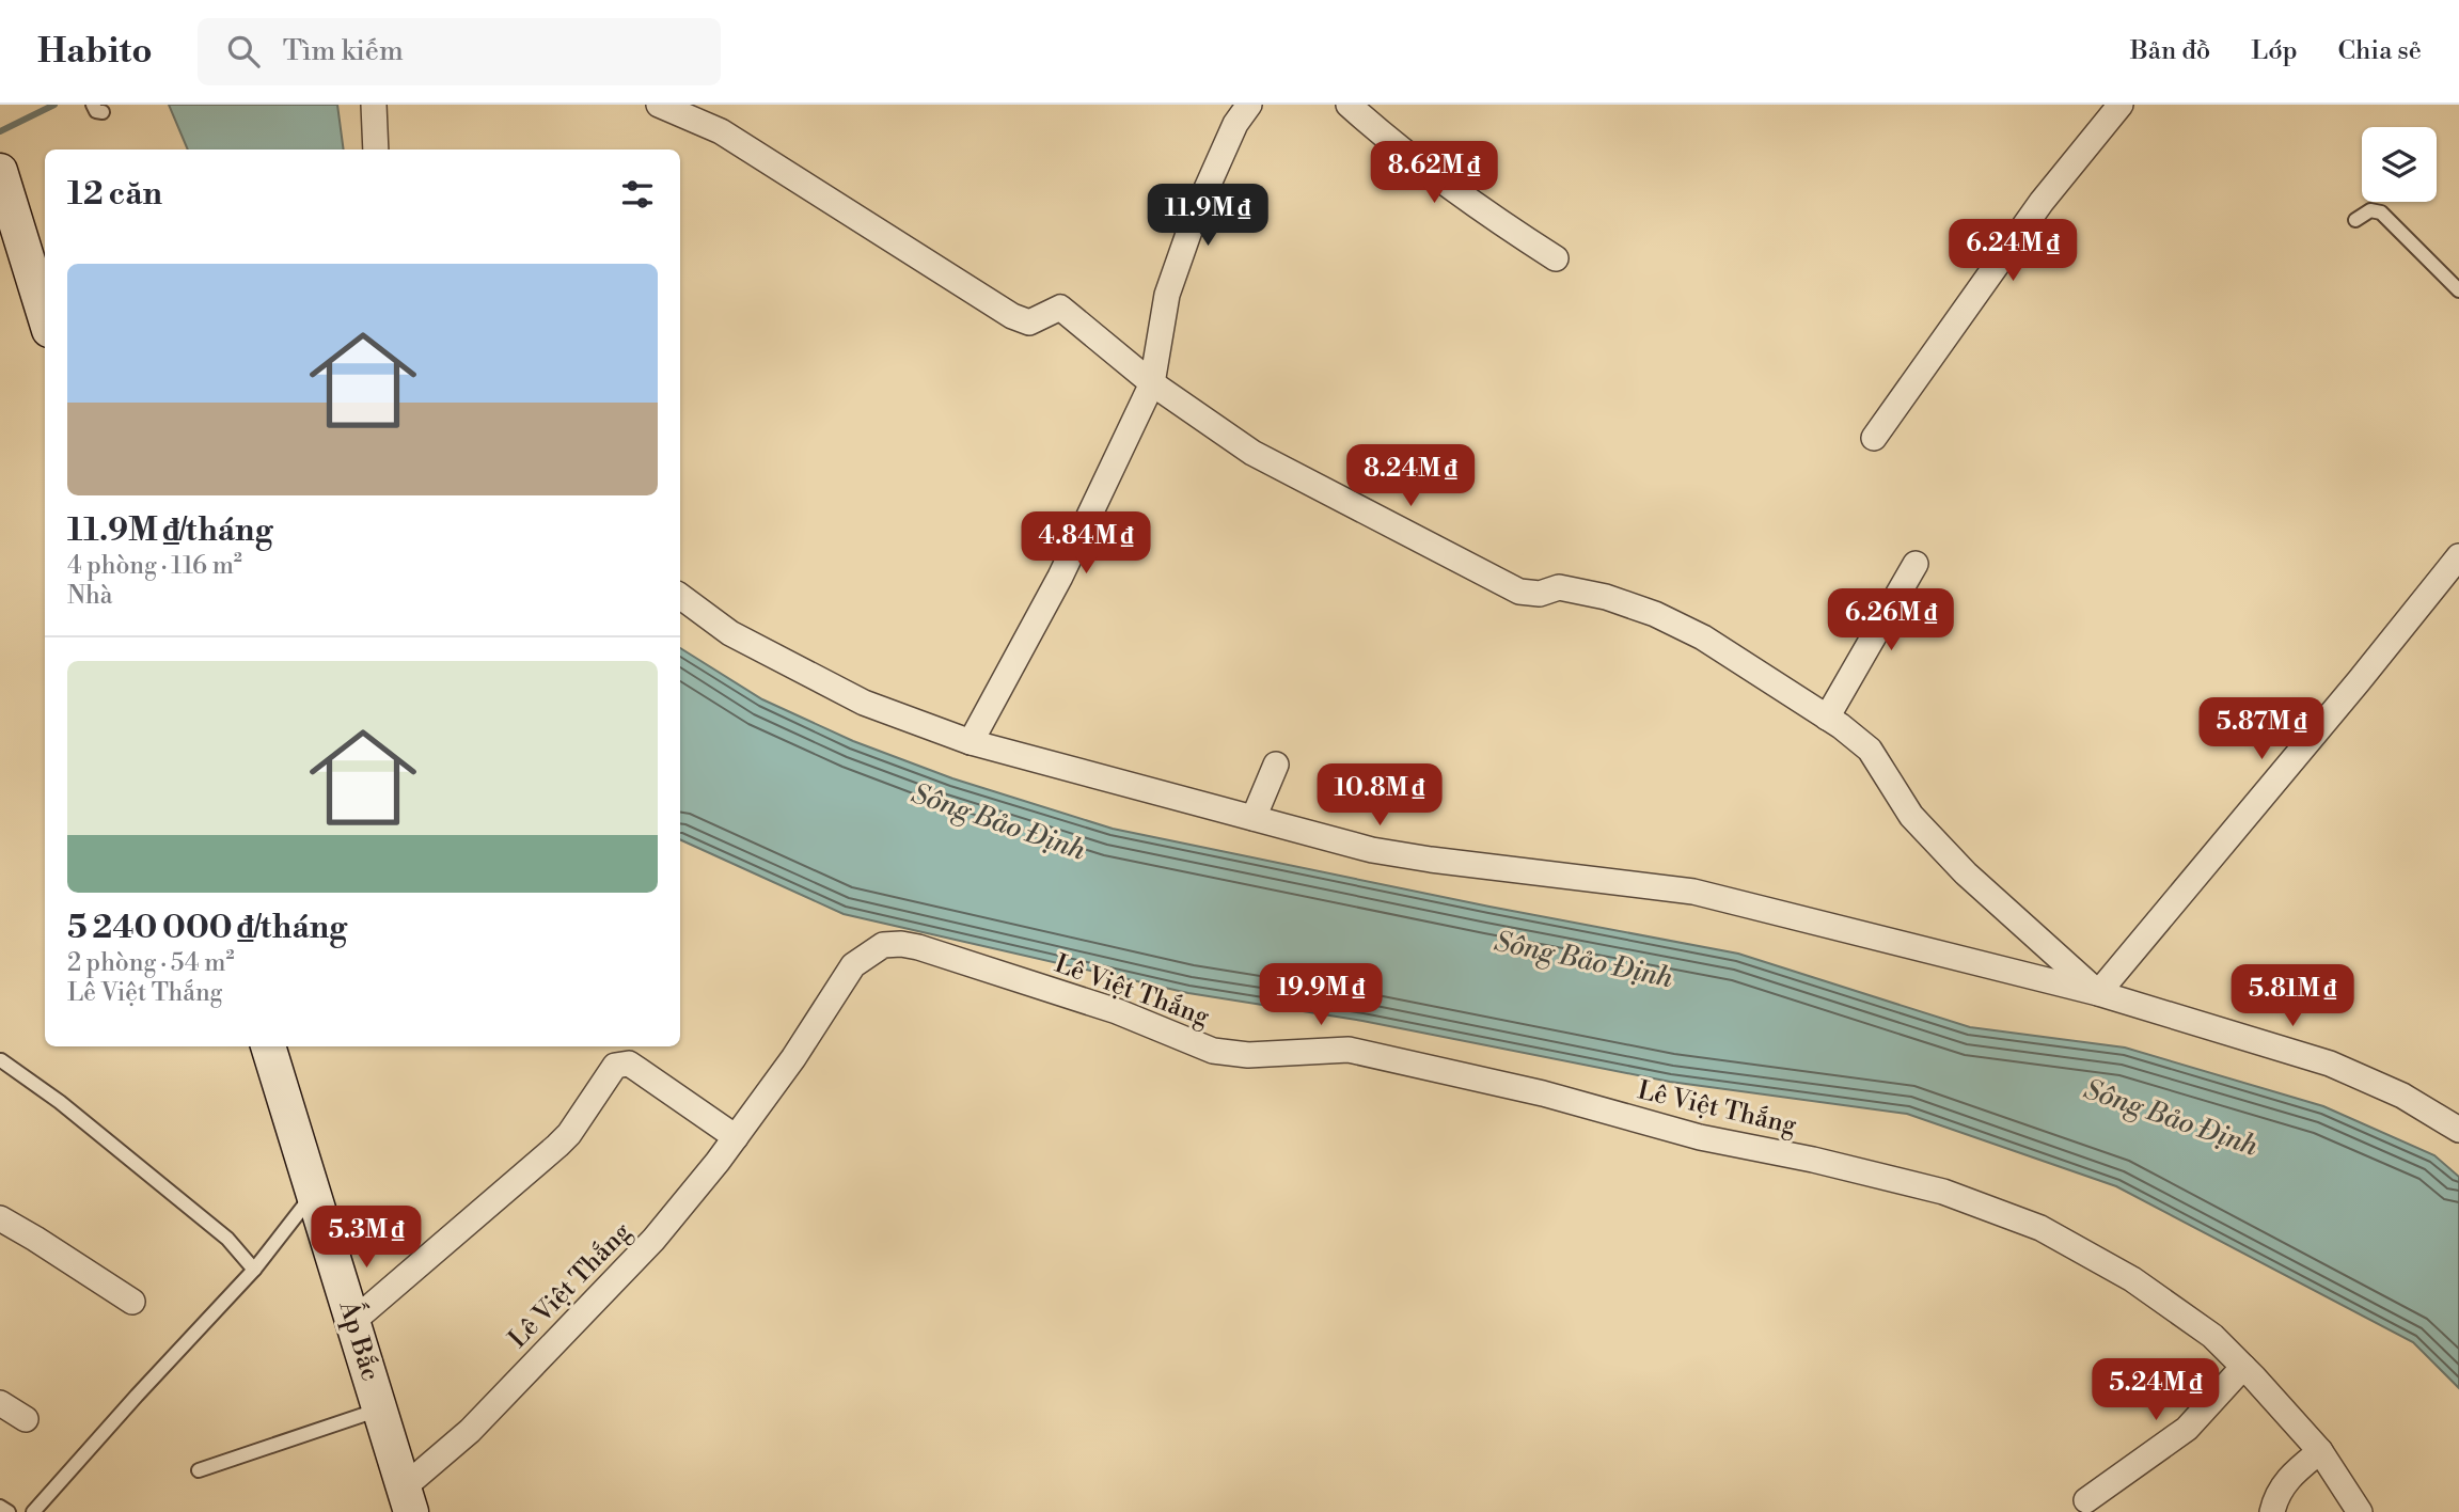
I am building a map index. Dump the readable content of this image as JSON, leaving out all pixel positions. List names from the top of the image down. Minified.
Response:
{"streets":{"main road":["Ấp Bắc"],"street":["Lê Việt Thắng"]},"crossings":[["Lê Việt Thắng","Ấp Bắc"]],"water":["Sông Bảo Định"],"page":{"header":"Habito","search":"Tìm kiếm","nav":["Bản đồ","Lớp","Chia sẻ"],"price":["8.62M ₫","11.9M ₫","6.24M ₫","8.24M ₫","4.84M ₫","6.26M ₫","5.87M ₫","10.8M ₫","19.9M ₫","5.81M ₫","5.3M ₫","5.24M ₫"],"heading":"12 căn","list":[{"name":"11.9M ₫/tháng","note":"4 phòng · 116 m² · Nhà"},{"name":"5 240 000 ₫/tháng","note":"2 phòng · 54 m² · Lê Việt Thắng"}]}}
